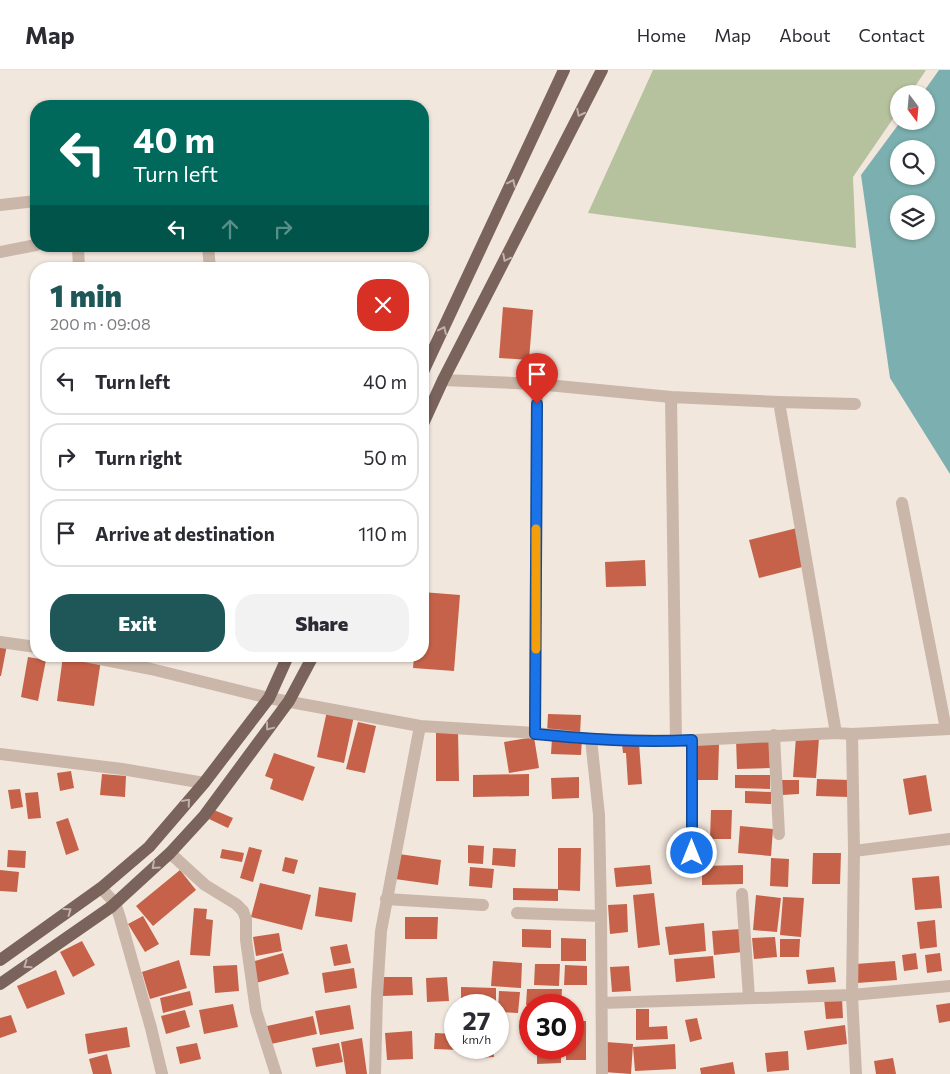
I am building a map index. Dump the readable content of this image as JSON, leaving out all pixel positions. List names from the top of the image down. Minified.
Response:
{"north":"bottom","page":{"header":"Map","nav":["Home","Map","About","Contact"],"turn":["40 m","Turn left"],"heading":["1 min","200 m · 09:08"],"list":[{"name":"Turn left","value":"40 m"},{"name":"Turn right","value":"50 m"},{"name":"Arrive at destination","value":"110 m"}],"buttons":["Exit","Share"],"speed":"27 km/h","limit":"30"}}
